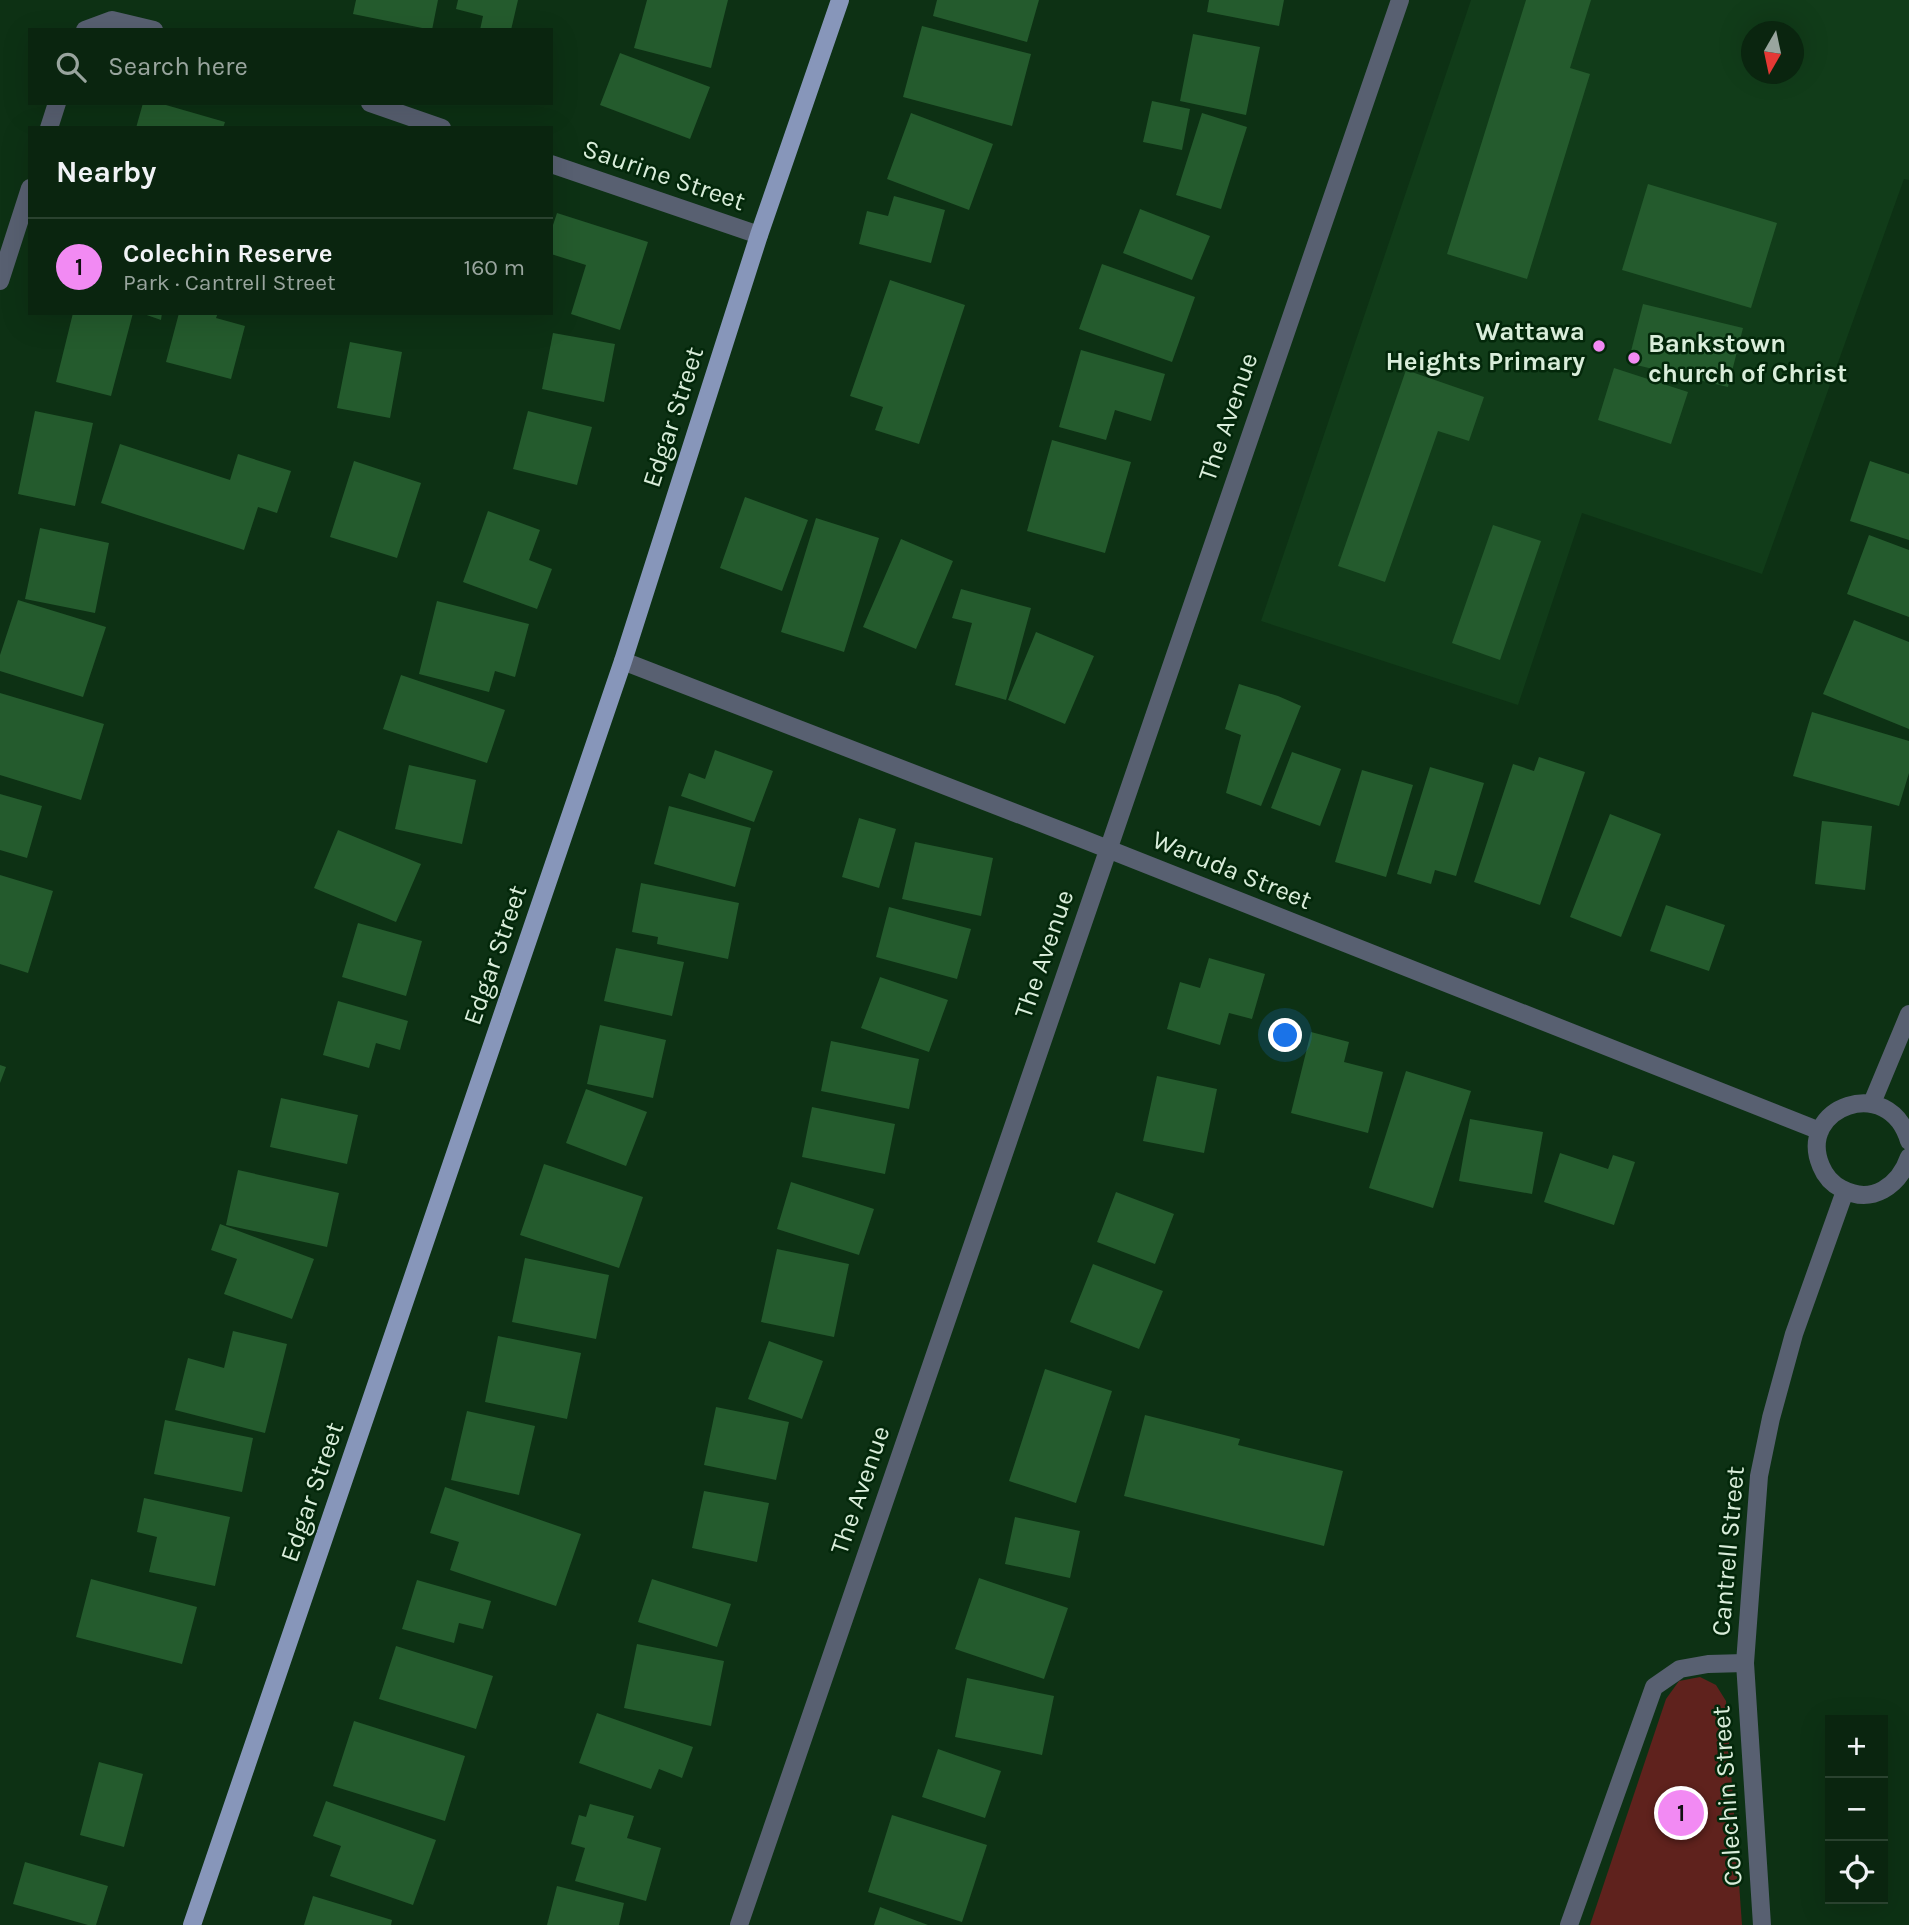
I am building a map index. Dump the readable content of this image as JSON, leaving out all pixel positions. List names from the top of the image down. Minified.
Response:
{"streets":{"main road":["Edgar Street"],"street":["Saurine Street","The Avenue","Waruda Street","Cantrell Street","Colechin Street"]},"crossings":[["Saurine Street","Edgar Street"],["Edgar Street","Waruda Street"],["The Avenue","Waruda Street"],["Cantrell Street","Colechin Street"]],"places":["Wattawa Heights Primary","Bankstown church of Christ"],"north":"bottom","page":{"search":"Search here","heading":"Nearby","list":[{"mark":"1","name":"Colechin Reserve","note":"Park · Cantrell Street","value":"160 m"}],"map_buttons":["+","−"],"pins":"1"}}
